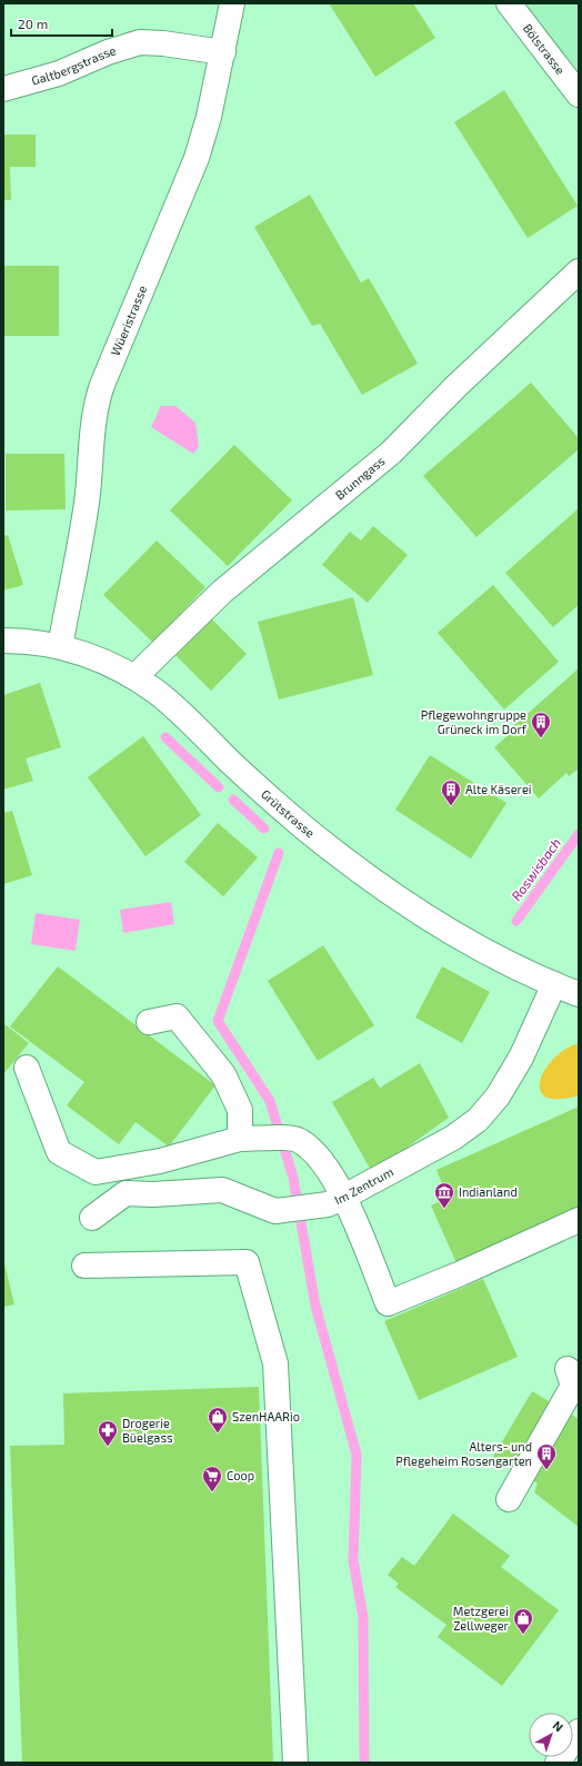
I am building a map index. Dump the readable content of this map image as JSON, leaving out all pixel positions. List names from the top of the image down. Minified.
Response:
{"streets":{"street":["Bölstrasse","Galtbergstrasse","Wüeristrasse","Brunngass","Grütstrasse","Im Zentrum"]},"crossings":[["Galtbergstrasse","Wüeristrasse"],["Wüeristrasse","Grütstrasse"],["Brunngass","Grütstrasse"],["Grütstrasse","Im Zentrum"]],"water":["Roswisbach"],"places":{"building":["Pflegewohngruppe Grüneck im Dorf","Alte Käserei","Alters- und Pflegeheim Rosengarten"],"museum":["Indianland"],"shop":["SzenHAARio","Metzgerei Zellweger"],"pharmacy":["Drogerie Büelgass"],"supermarket":["Coop"]},"scale_bar":"20 m","north":"top right"}
